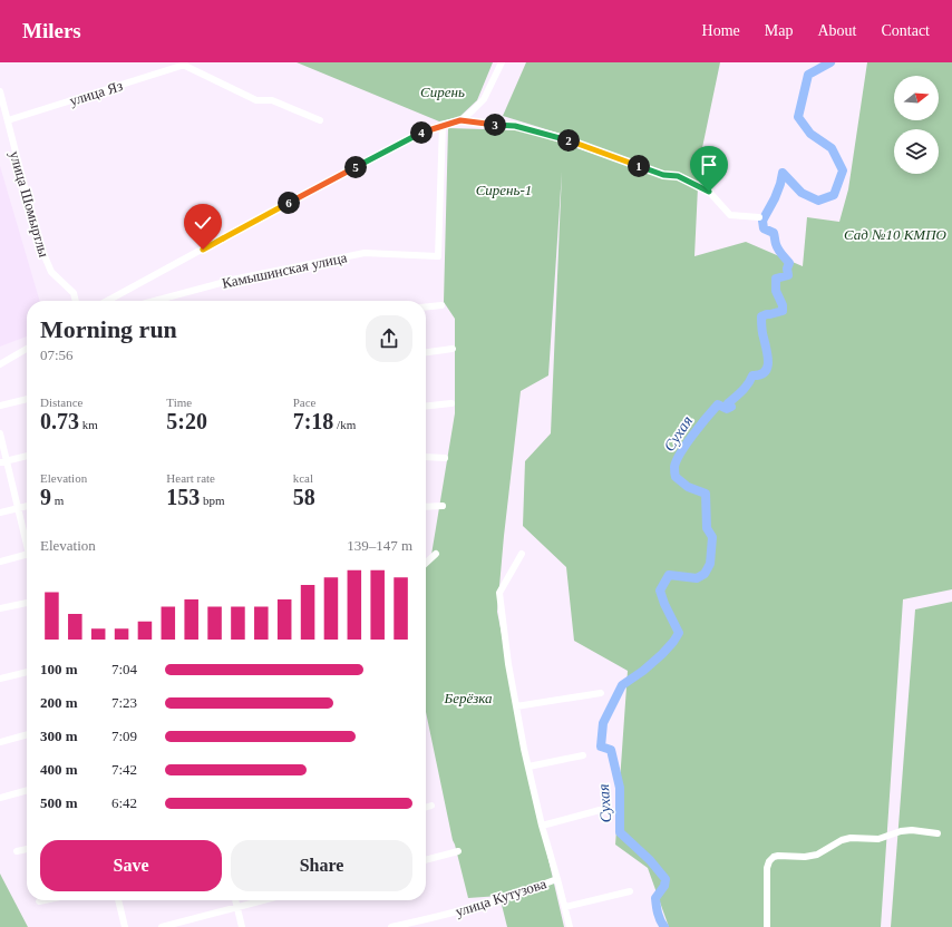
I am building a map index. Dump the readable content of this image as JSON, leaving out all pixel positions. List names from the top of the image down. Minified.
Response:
{"streets":{"street":["улица Яз","улица Шомыртлы","Камышинская улица","улица Кутузова"]},"crossings":[["улица Яз","улица Шомыртлы"]],"water":["Сухая"],"parks":["Сирень","Сирень-1","Сад №10 КМПО","Берёзка"],"north":"right","page":{"header":"Milers","nav":["Home","Map","About","Contact"],"pins":["3","4","2","1","5","6"],"heading":["Morning run","07:56"],"stats":[["Distance","0.73 km"],["Time","5:20"],["Pace","7:18 /km"],["Elevation","9 m"],["Heart rate","153 bpm"],["kcal","58"]],"chart":["Elevation","139–147 m"],"list":[{"name":"100 m","note":"7:04"},{"name":"200 m","note":"7:23"},{"name":"300 m","note":"7:09"},{"name":"400 m","note":"7:42"},{"name":"500 m","note":"6:42"}],"buttons":["Save","Share"]}}
